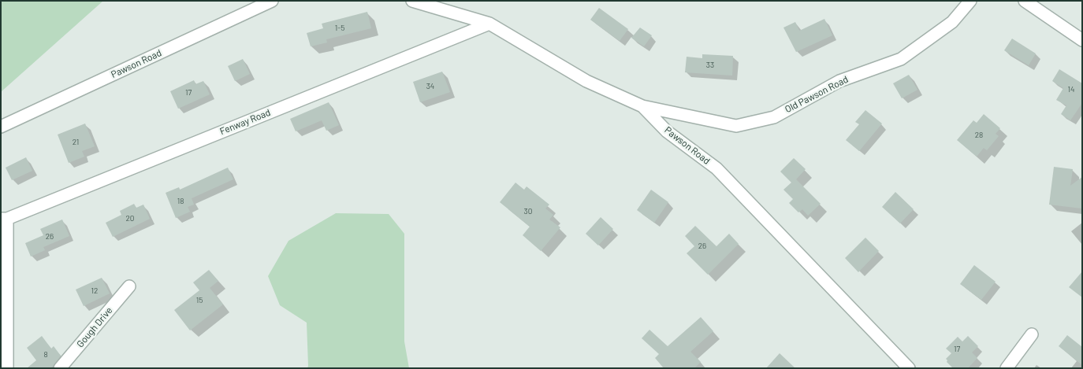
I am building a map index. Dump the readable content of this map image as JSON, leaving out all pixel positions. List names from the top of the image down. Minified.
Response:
{"streets":{"street":["Pawson Road","Old Pawson Road","Fenway Road","Gough Drive"]},"crossings":[["Pawson Road","Old Pawson Road"],["Pawson Road","Fenway Road"]],"house_numbers":["1-5","33","34","14","17","28","21","18","30","20","26","26","12","15","17","8"]}
